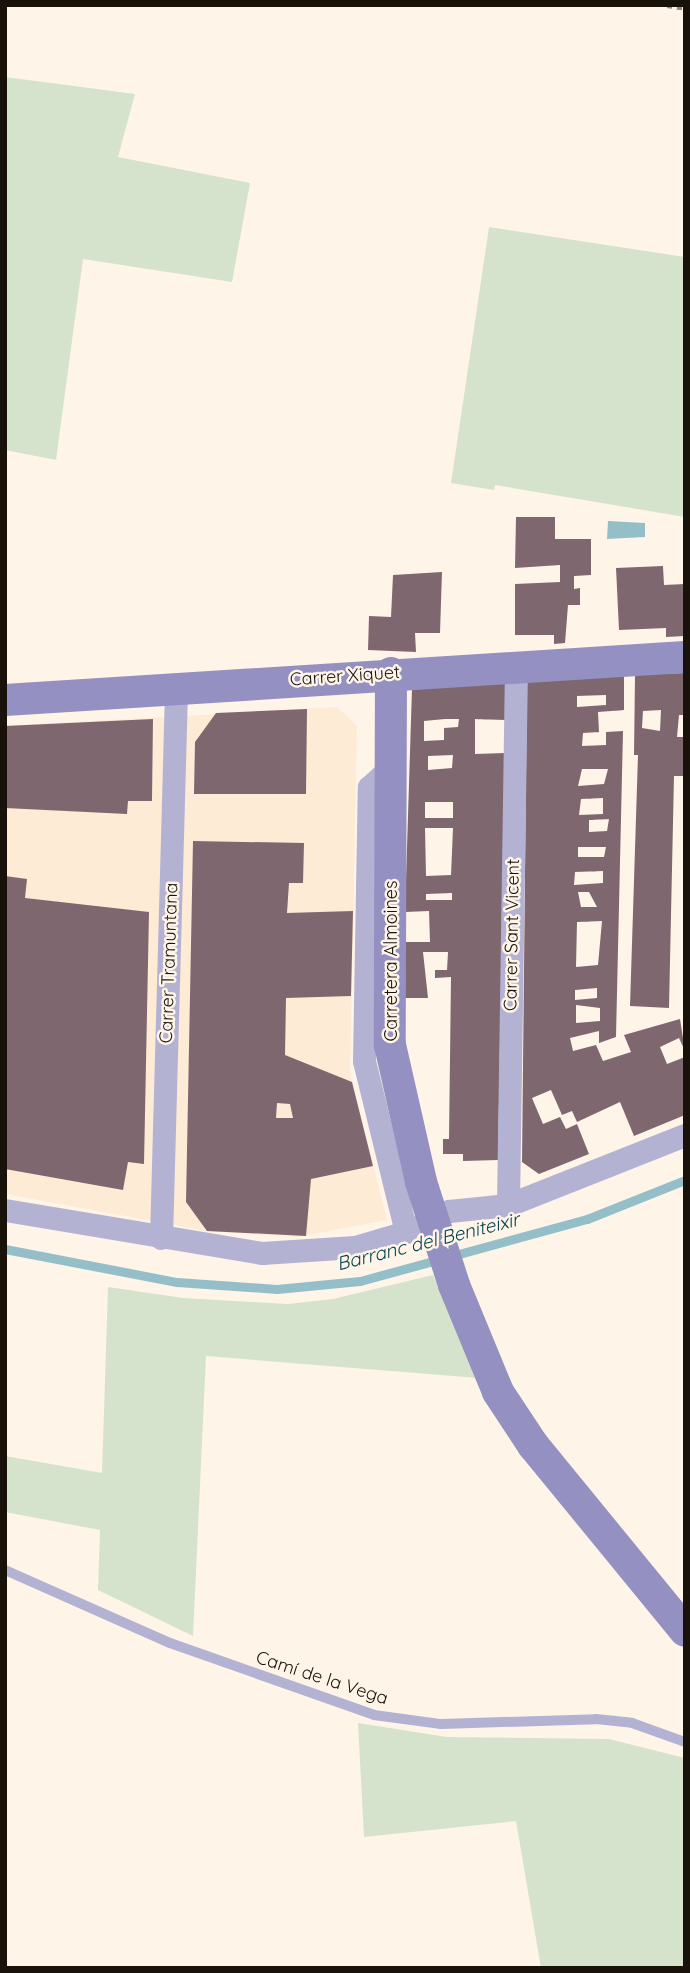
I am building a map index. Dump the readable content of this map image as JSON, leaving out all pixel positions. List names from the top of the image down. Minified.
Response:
{"streets":{"street":["Carrer Xiquet","Carrer Sant Vicent","Carretera Almoines","Carrer Tramuntana"],"lane":["Camí de la Vega"]},"crossings":[["Carrer Xiquet","Carrer Sant Vicent"],["Carrer Xiquet","Carretera Almoines"],["Carrer Xiquet","Carrer Tramuntana"]],"water":["Barranc del Beniteixir"]}
